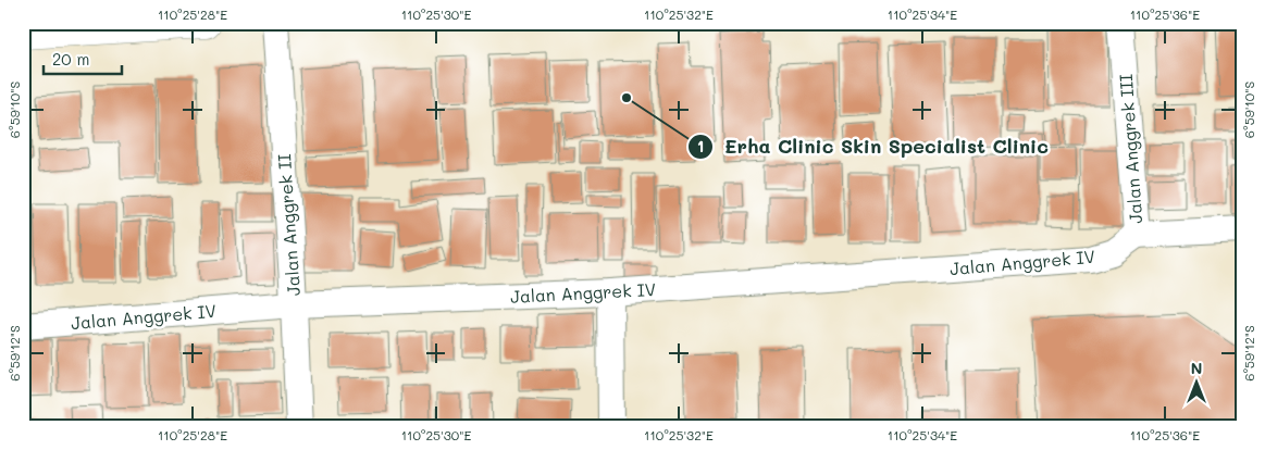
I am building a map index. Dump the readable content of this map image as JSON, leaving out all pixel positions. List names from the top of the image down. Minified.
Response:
{"streets":{"street":["Jalan Anggrek III","Jalan Anggrek II","Jalan Anggrek IV"]},"crossings":[["Jalan Anggrek III","Jalan Anggrek IV"],["Jalan Anggrek II","Jalan Anggrek IV"]],"places":["Erha Clinic Skin Specialist Clinic"],"scale_bar":"20 m","north":"top","coordinates":["110°25'28\"E","110°25'30\"E","110°25'32\"E","110°25'34\"E","110°25'36\"E","6°59'10\"S","6°59'12\"S"]}
